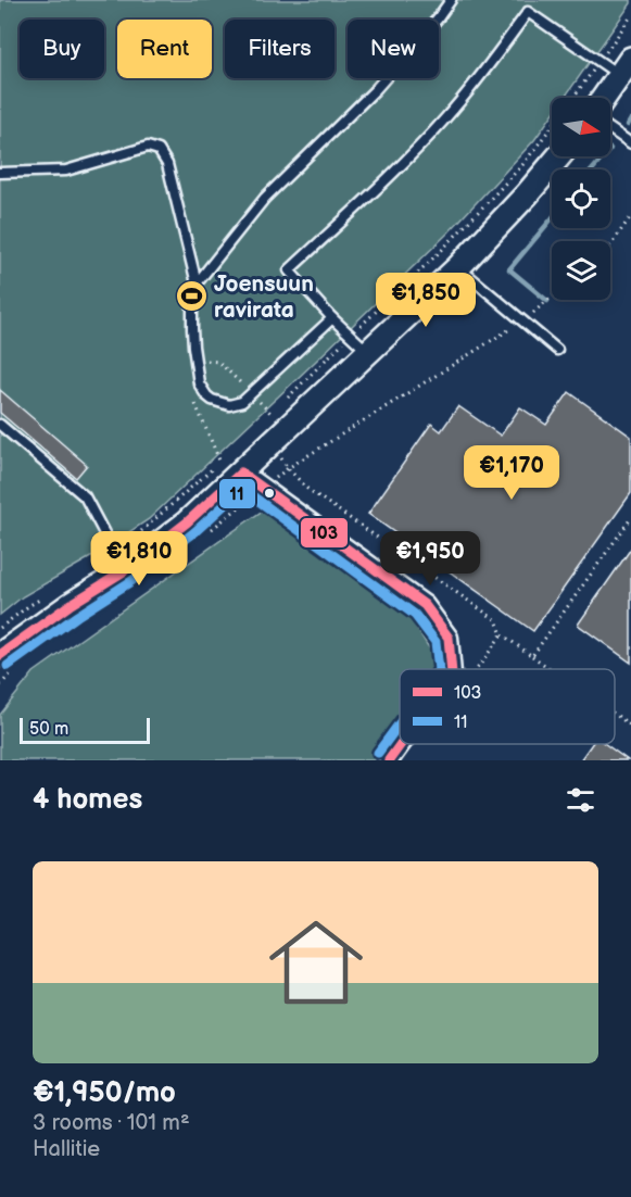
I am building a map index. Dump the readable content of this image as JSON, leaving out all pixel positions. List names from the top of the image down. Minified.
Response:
{"places":{"sports":["Joensuun ravirata"]},"lines":["transit line 103","transit line 11"],"legend":["103","11"],"scale_bar":"50 m","north":"right","page":{"chip":["Buy","Rent","Filters","New"],"price":["€1,850","€1,170","€1,810","€1,950"],"scale":"50 m","heading":"4 homes","list":[{"name":"€1,950/mo","note":"3 rooms · 101 m² · Hallitie"}]}}
